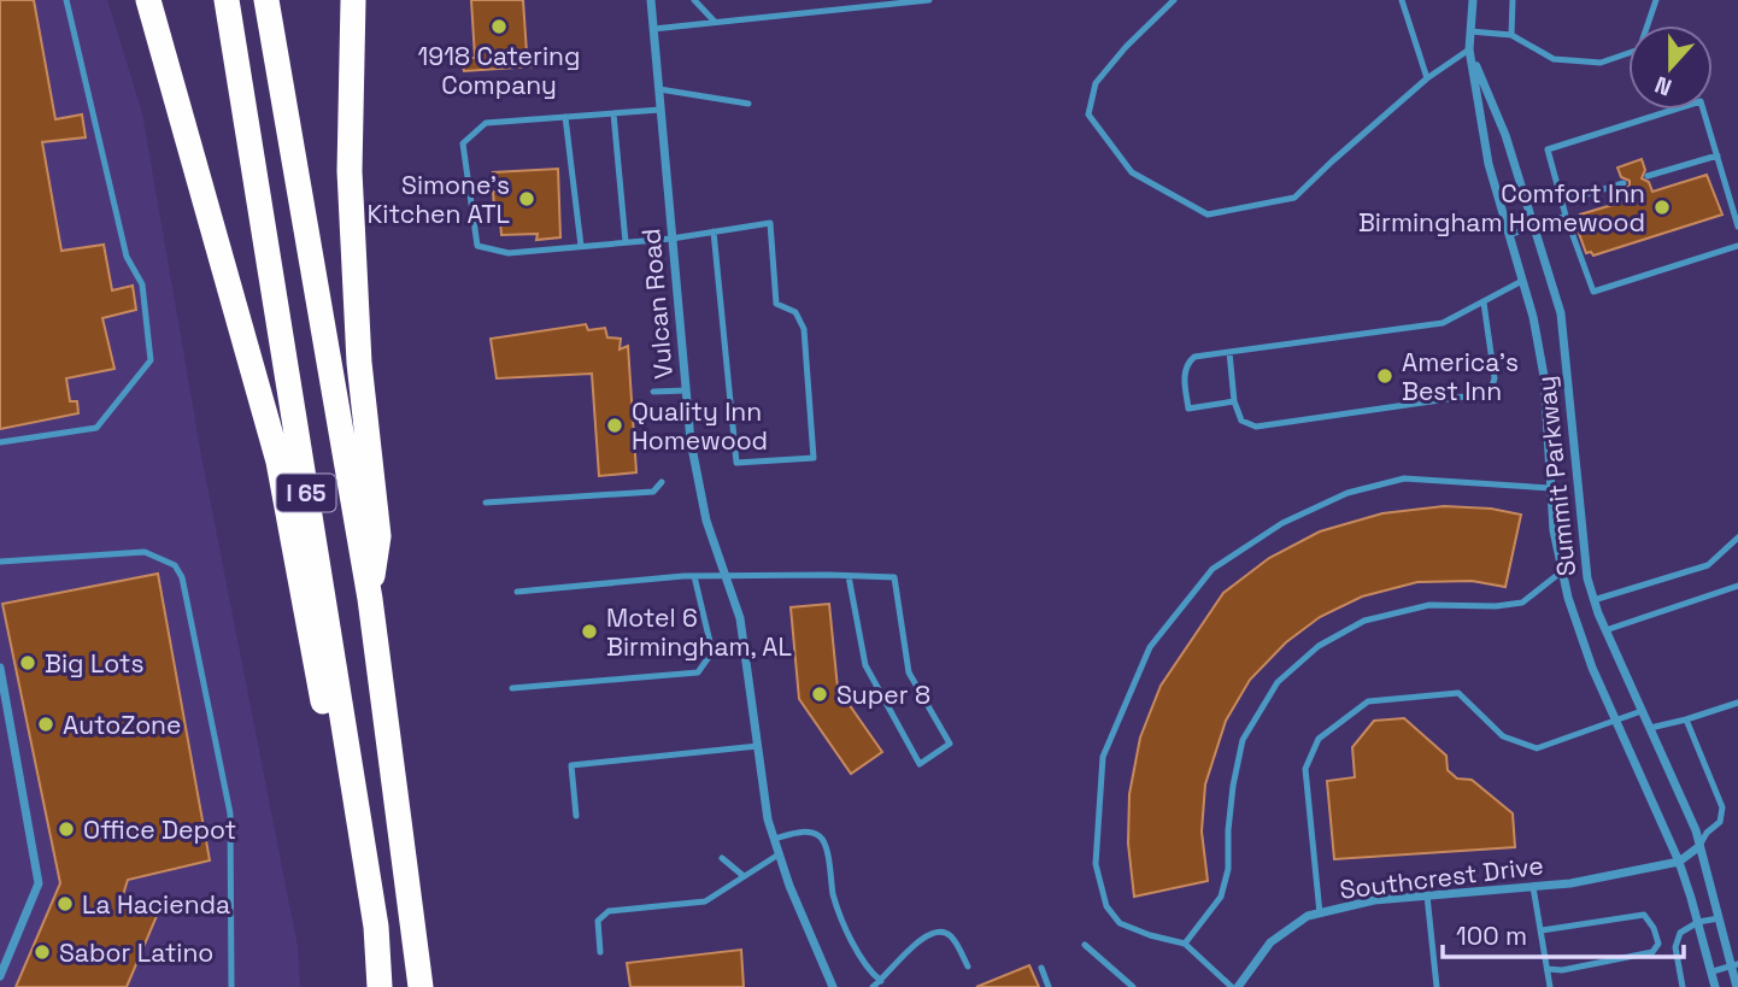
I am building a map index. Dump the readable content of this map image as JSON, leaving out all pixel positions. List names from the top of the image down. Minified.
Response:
{"streets":{"highway":["I 65"],"street":["Vulcan Road","Summit Parkway","Southcrest Drive"]},"crossings":[["Summit Parkway","Southcrest Drive"]],"places":["1918 Catering Company","Simone's Kitchen ATL","Comfort Inn Birmingham Homewood","America's Best Inn","Quality Inn Homewood","Motel 6 Birmingham, AL","Big Lots","Super 8","AutoZone","Office Depot","La Hacienda","Sabor Latino"],"scale_bar":"100 m","north":"bottom"}
